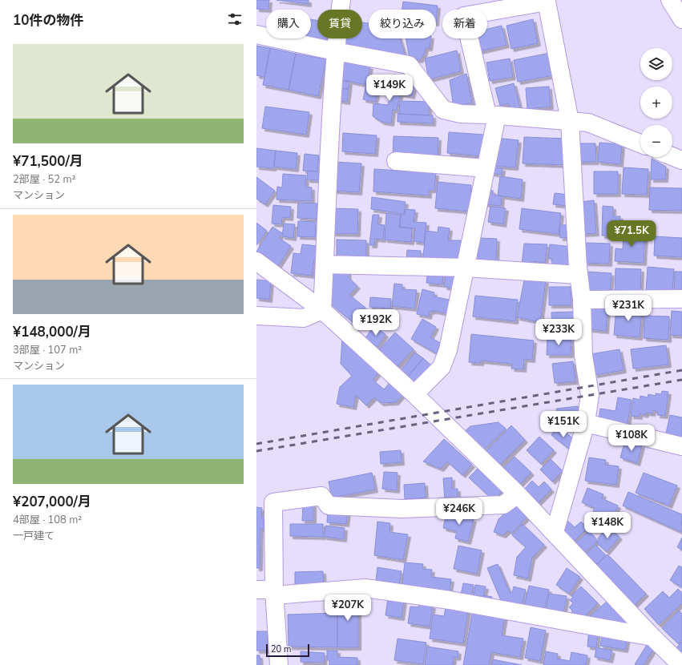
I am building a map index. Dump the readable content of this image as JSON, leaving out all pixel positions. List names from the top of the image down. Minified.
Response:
{"scale_bar":"20 m","page":{"heading":"10件の物件","chip":["購入","賃貸","絞り込み","新着"],"list":[{"name":"¥71,500/月","note":"2部屋 · 52 m² · マンション"},{"name":"¥148,000/月","note":"3部屋 · 107 m² · マンション"},{"name":"¥207,000/月","note":"4部屋 · 108 m² · 一戸建て"}],"map_buttons":["+","−"],"price":["¥149K","¥71.5K","¥231K","¥192K","¥233K","¥151K","¥108K","¥246K","¥148K","¥207K"],"scale":"20 m"}}
